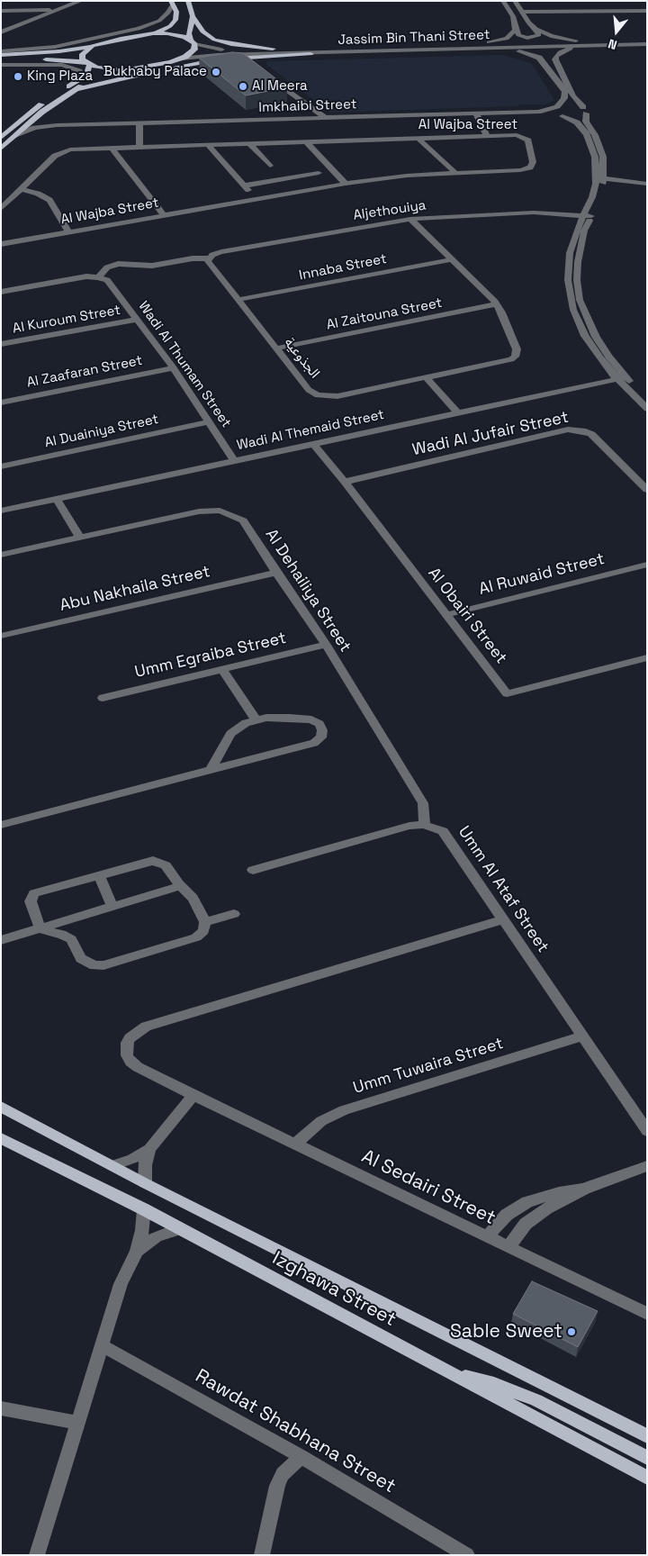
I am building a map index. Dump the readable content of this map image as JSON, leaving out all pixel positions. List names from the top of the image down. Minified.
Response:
{"streets":{"main road":["Izghawa Street"],"street":["Jassim Bin Thani Street","Imkhaibi Street","Al Wajba Street","Aljethouiya","Innaba Street","Al Zaitouna Street","Al Kuroum Street","الجذوعية","Wadi Al Thumam Street","Al Zaafaran Street","Wadi Al Themaid Street","Al Duainiya Street","Wadi Al Jufair Street","Al Ruwaid Street","Abu Nakhaila Street","Al Dehailiya Street","Al Obairi Street","Umm Egraiba Street","Umm Al Ataf Street","Umm Tuwaira Street","Al Sedairi Street","Rawdat Shabhana Street"]},"crossings":[["Aljethouiya","الجذوعية"],["Aljethouiya","Wadi Al Thumam Street"],["Innaba Street","الجذوعية"],["Al Zaitouna Street","الجذوعية"],["Al Kuroum Street","Wadi Al Thumam Street"],["Wadi Al Thumam Street","Al Zaafaran Street"],["Wadi Al Thumam Street","Wadi Al Themaid Street"],["Wadi Al Thumam Street","Al Duainiya Street"],["Wadi Al Themaid Street","Al Obairi Street"],["Wadi Al Jufair Street","Al Obairi Street"],["Al Ruwaid Street","Al Obairi Street"],["Abu Nakhaila Street","Al Dehailiya Street"],["Al Dehailiya Street","Umm Egraiba Street"],["Al Dehailiya Street","Umm Al Ataf Street"],["Umm Al Ataf Street","Umm Tuwaira Street"],["Umm Al Ataf Street","Al Sedairi Street"],["Umm Tuwaira Street","Al Sedairi Street"]],"places":["Bukhaby Palace","King Plaza","Al Meera","Sable Sweet"],"north":"bottom"}
